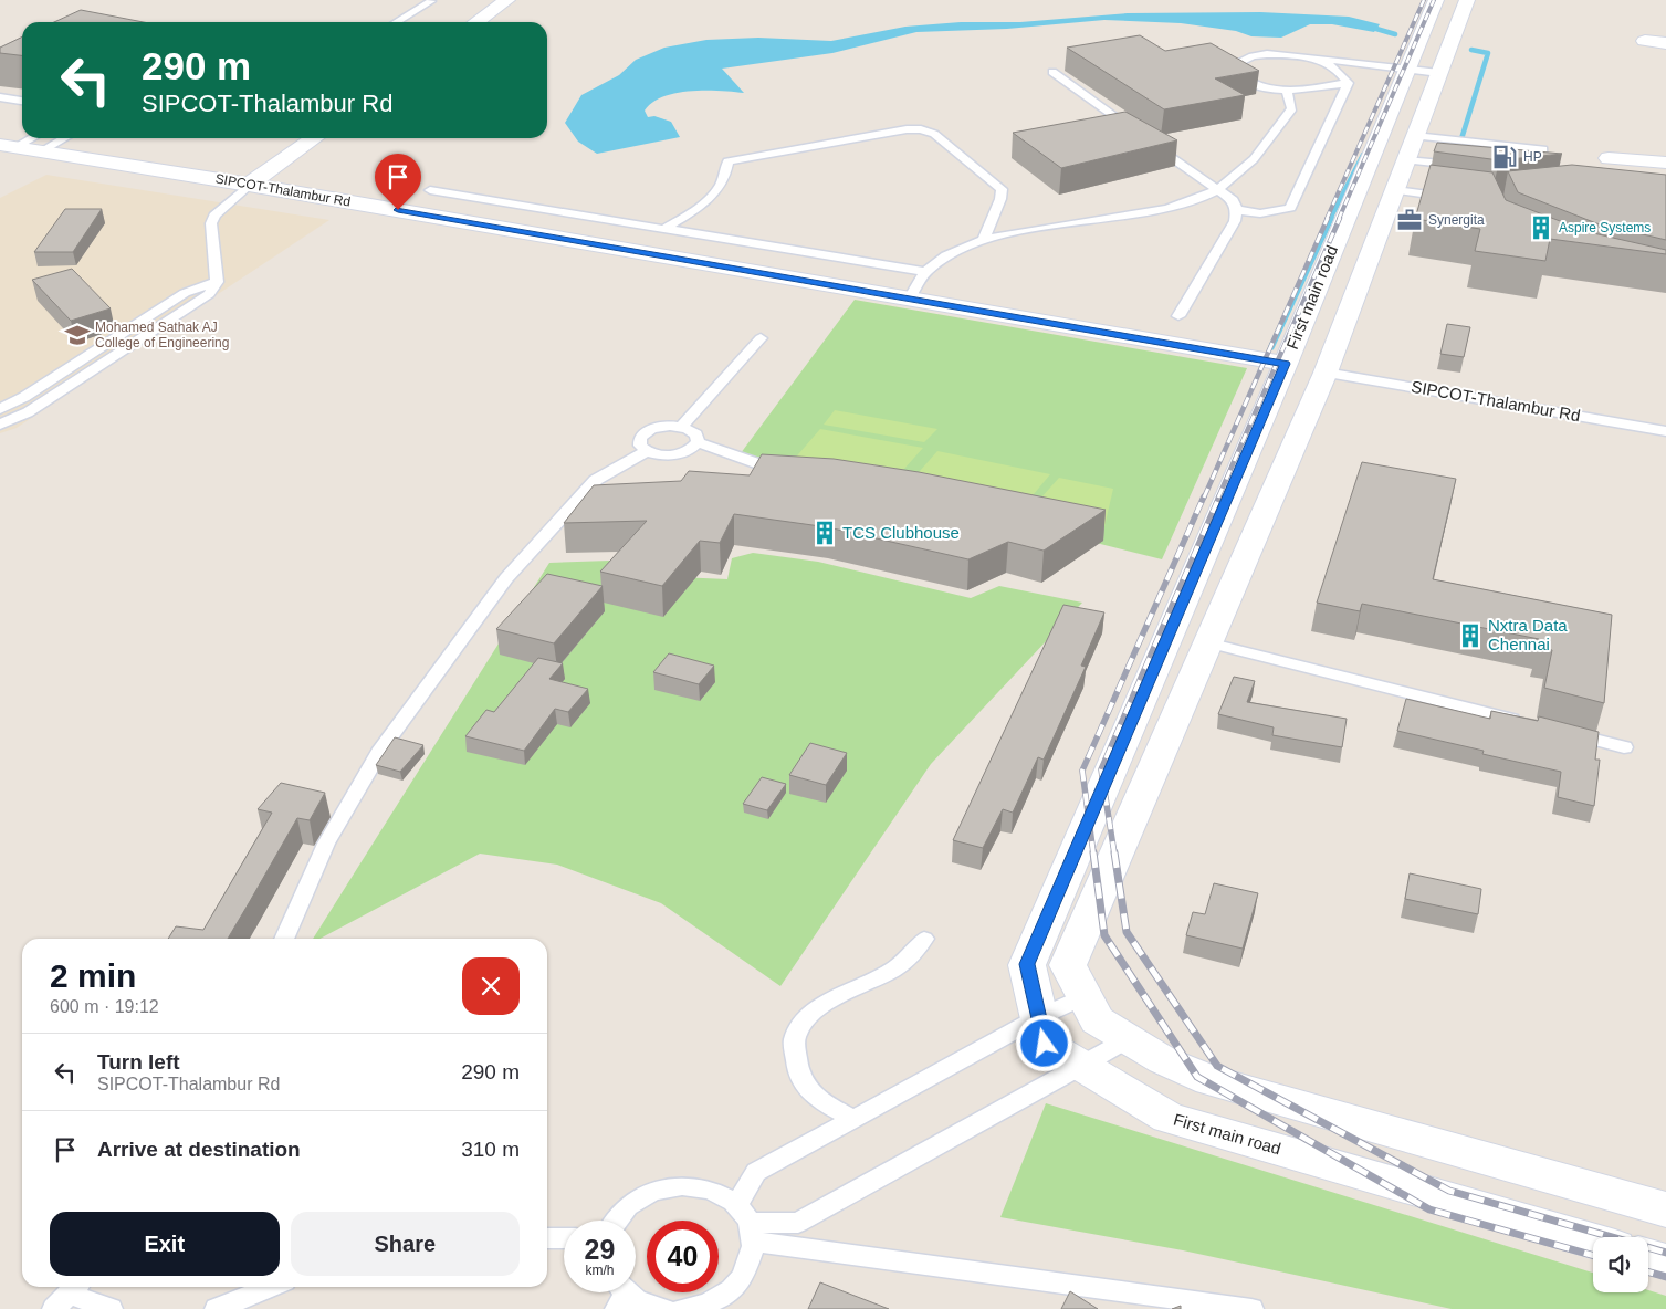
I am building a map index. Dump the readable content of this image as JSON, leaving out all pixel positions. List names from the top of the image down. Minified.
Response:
{"streets":{"street":["SIPCOT-Thalambur Rd","First main road"]},"crossings":[["SIPCOT-Thalambur Rd","First main road"]],"places":{"fuel station":["HP"],"office":["Synergita"],"building":["Aspire Systems","TCS Clubhouse","Nxtra Data Chennai"],"school or university":["Mohamed Sathak AJ College of Engineering"]},"page":{"turn":["290 m","SIPCOT-Thalambur Rd"],"heading":["2 min","600 m · 19:12"],"list":[{"name":"Turn left","note":"SIPCOT-Thalambur Rd","value":"290 m"},{"name":"Arrive at destination","value":"310 m"}],"buttons":["Exit","Share"],"speed":"29 km/h","limit":"40"}}
